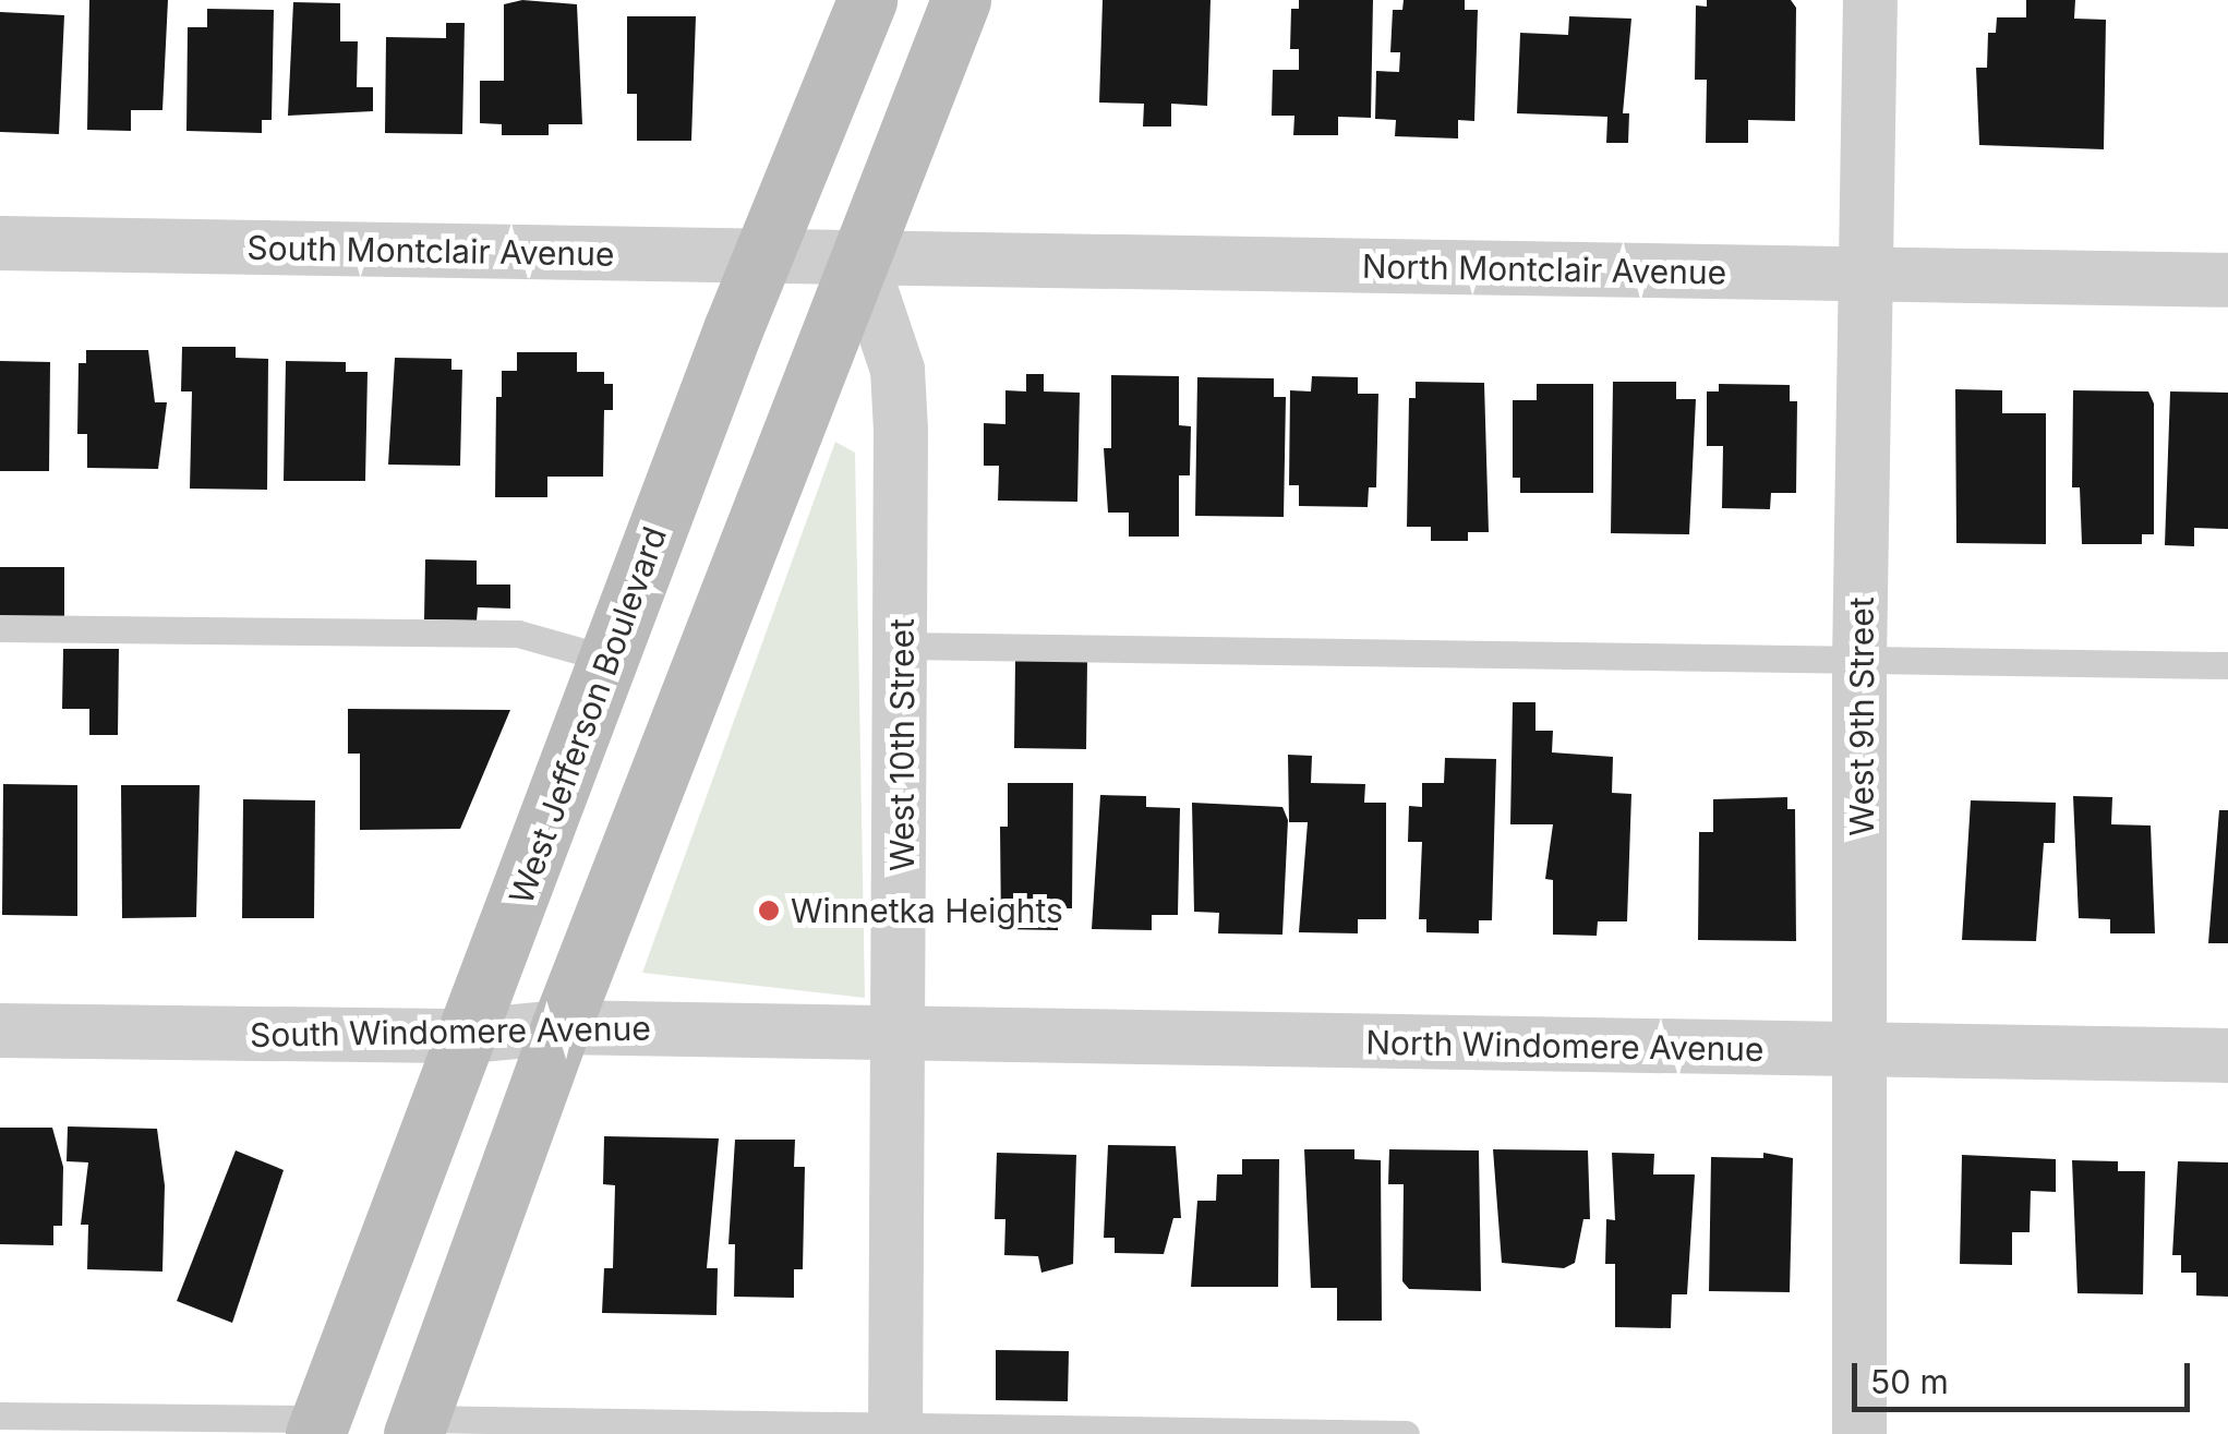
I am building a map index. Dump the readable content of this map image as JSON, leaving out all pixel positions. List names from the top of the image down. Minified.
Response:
{"streets":{"main road":["West Jefferson Boulevard"],"street":["South Montclair Avenue","North Montclair Avenue","West 9th Street","West 10th Street","South Windomere Avenue","North Windomere Avenue"]},"crossings":[["South Montclair Avenue","North Montclair Avenue"],["South Montclair Avenue","West Jefferson Boulevard"],["South Montclair Avenue","West 10th Street"],["North Montclair Avenue","West 9th Street"],["North Montclair Avenue","West 10th Street"],["West Jefferson Boulevard","South Windomere Avenue"],["West 9th Street","North Windomere Avenue"],["West 10th Street","South Windomere Avenue"],["West 10th Street","North Windomere Avenue"],["South Windomere Avenue","North Windomere Avenue"]],"places":["Winnetka Heights"],"scale_bar":"50 m"}
